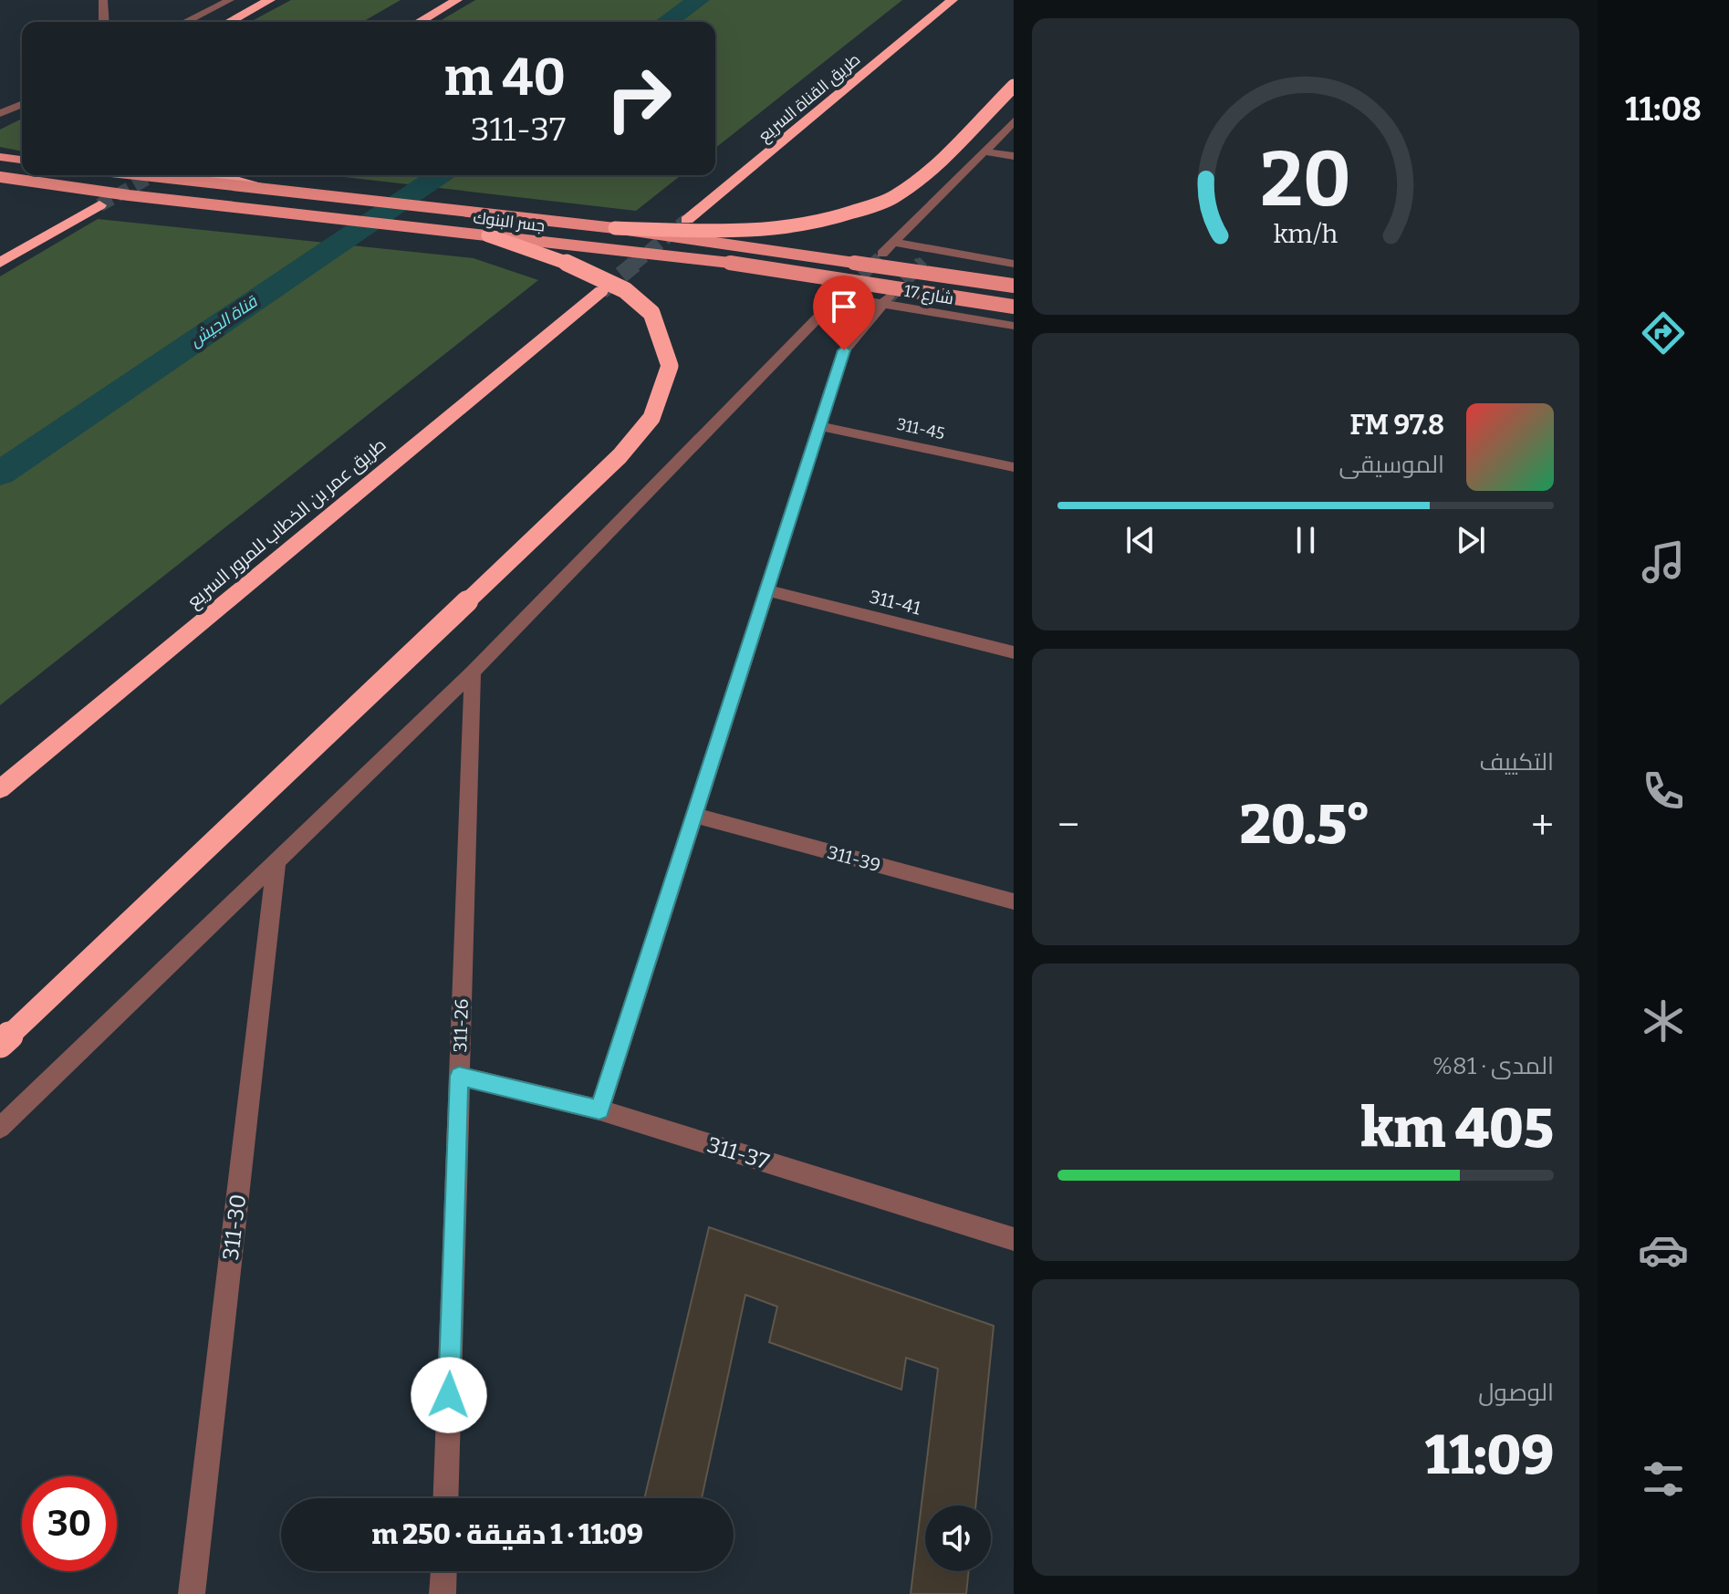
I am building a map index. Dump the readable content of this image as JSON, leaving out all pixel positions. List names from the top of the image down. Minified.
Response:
{"streets":{"highway":["طريق القناة السريع","طريق عمر بن الخطاب للمرور السريع"],"main road":["جسر البنوك"],"street":["شارع 17","311-45","311-41","311-39","311-26","311-37","311-30"]},"crossings":[["شارع 17","311-26"],["311-26","311-37"]],"water":["قناة الجيش"],"page":{"tabs":"11:08","turn":["40 m","311-37"],"song":["97.8 FM","الموسيقى"],"tile":["التكييف",["المدى · 81%","405 km"],["الوصول","11:09"]],"heat":["−","20.5°","+"],"limit":"30","trip":"11:09 · 1 دقيقة · 250 m","gauge":["20","km/h"]}}
